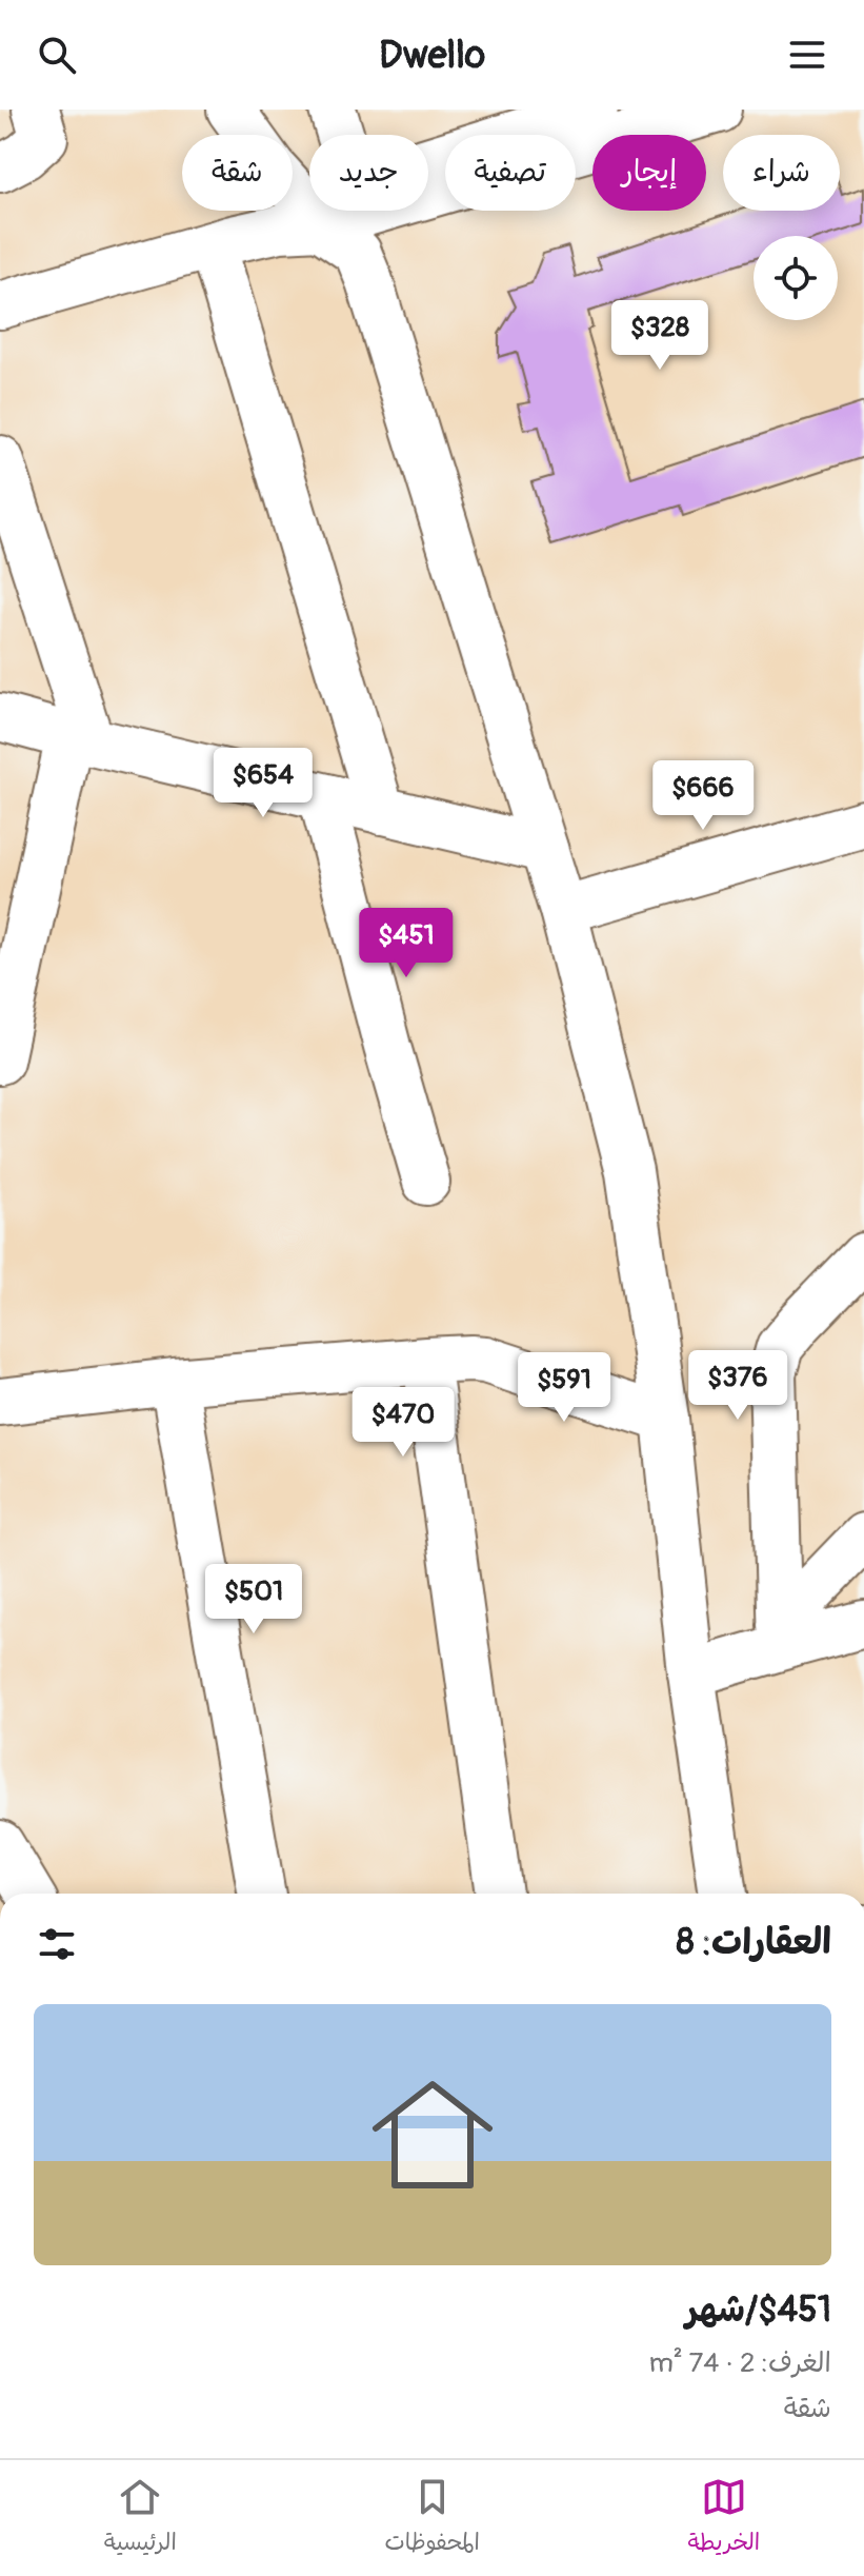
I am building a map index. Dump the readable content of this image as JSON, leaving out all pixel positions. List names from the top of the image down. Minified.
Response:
{"page":{"header":"Dwello","chip":["شراء","إيجار","تصفية","جديد","شقة"],"price":["$328","$654","$666","$451","$376","$591","$470","$501"],"heading":"العقارات: 8","list":[{"name":"$451/شهر","note":"الغرف: 2 · 74 m² · شقة"}],"tabs":["الخريطة","المحفوظات","الرئيسية"]}}
